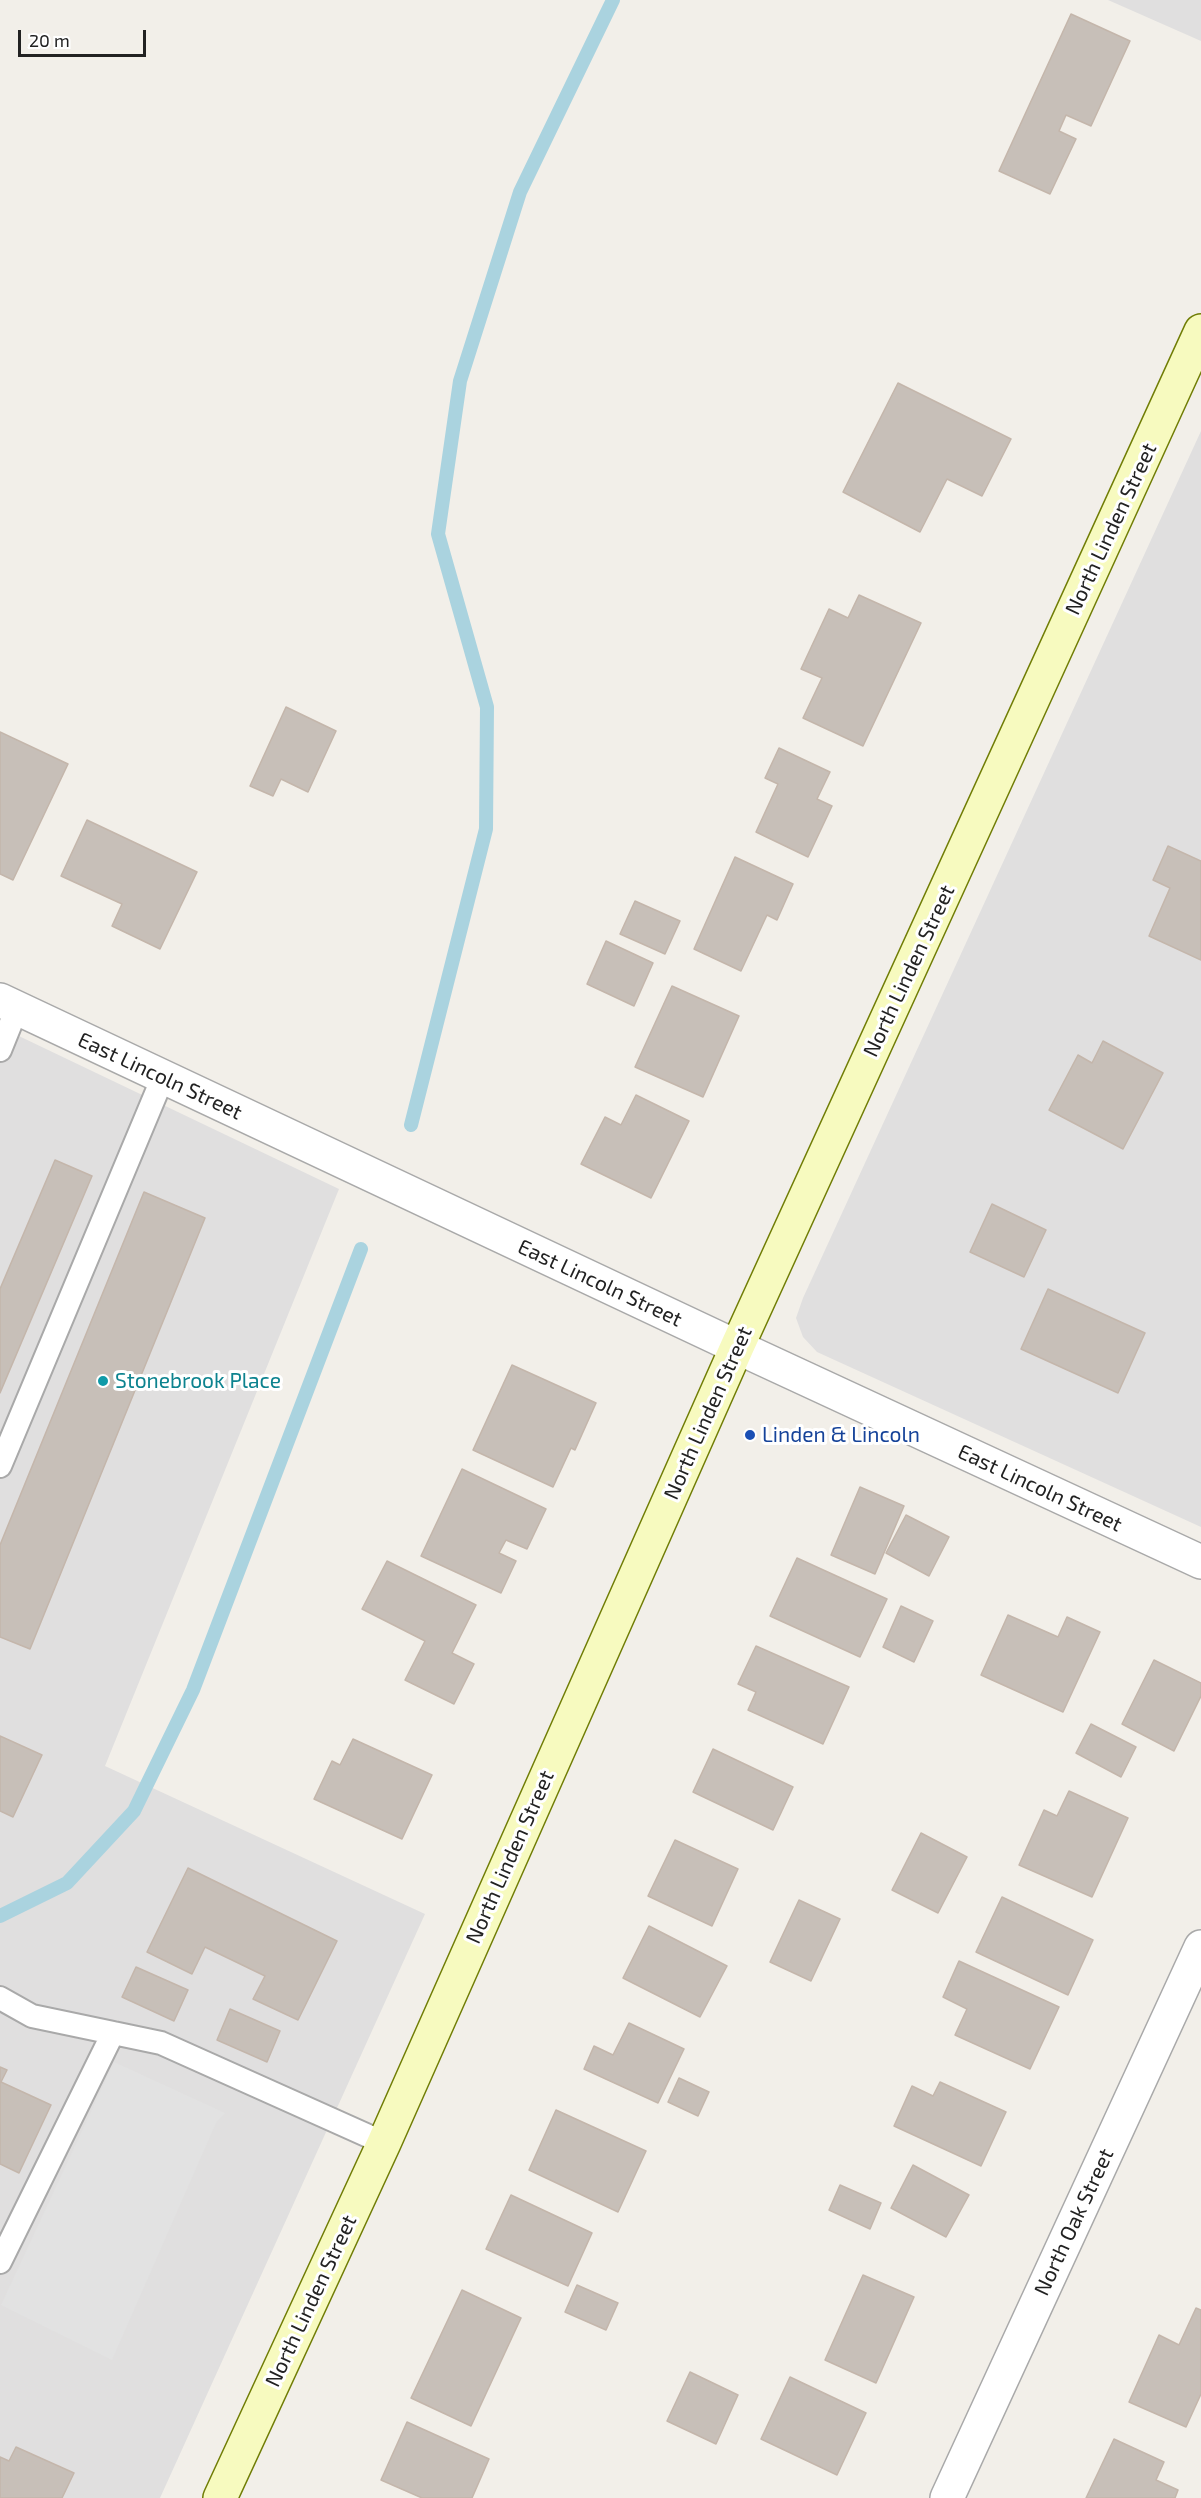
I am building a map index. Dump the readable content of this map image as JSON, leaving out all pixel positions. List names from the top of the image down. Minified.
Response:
{"streets":{"main road":["North Linden Street"],"street":["East Lincoln Street","North Oak Street"]},"crossings":[["North Linden Street","East Lincoln Street"]],"places":["Stonebrook Place","Linden & Lincoln"],"scale_bar":"20 m"}
